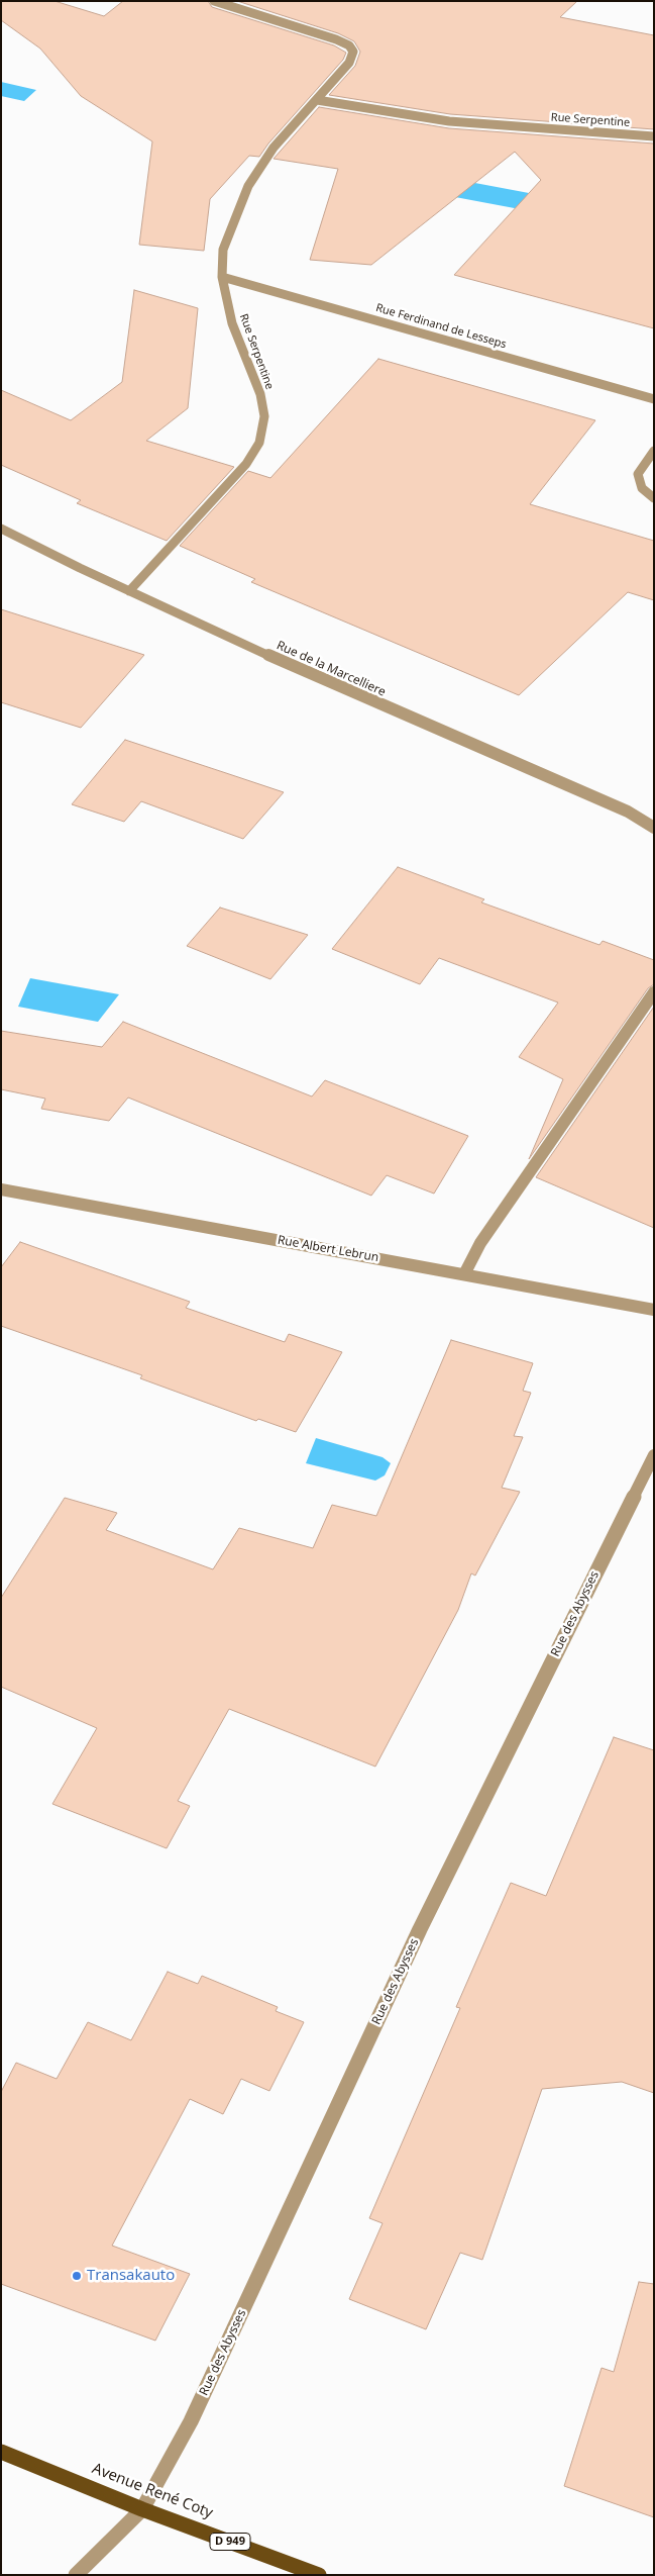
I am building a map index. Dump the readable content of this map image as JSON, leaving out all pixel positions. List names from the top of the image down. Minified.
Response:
{"streets":{"main road":["Avenue René Coty","D 949"],"street":["Rue Serpentine","Rue Ferdinand de Lesseps","Rue de la Marcelliere","Rue Albert Lebrun","Rue des Abysses"]},"crossings":[["Rue Serpentine","Rue Ferdinand de Lesseps"],["Rue Serpentine","Rue de la Marcelliere"],["Rue des Abysses","Avenue René Coty"]],"places":["Transakauto"]}
